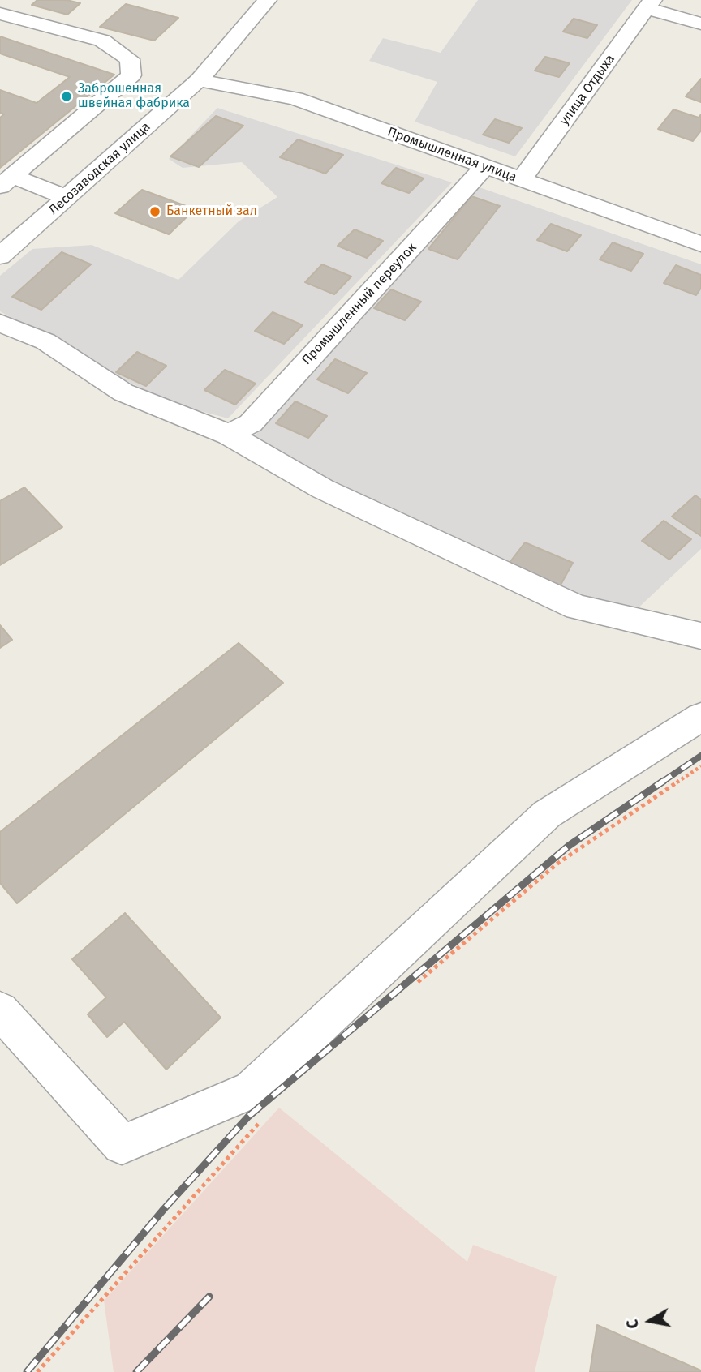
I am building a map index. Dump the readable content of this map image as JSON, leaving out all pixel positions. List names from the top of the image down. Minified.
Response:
{"streets":{"street":["улица Отдыха","Промышленная улица","Лесозаводская улица","Промышленный переулок"]},"crossings":[["улица Отдыха","Промышленная улица"],["Промышленная улица","Лесозаводская улица"],["Промышленная улица","Промышленный переулок"]],"places":["Заброшенная швейная фабрика","Банкетный зал"],"north":"left"}
